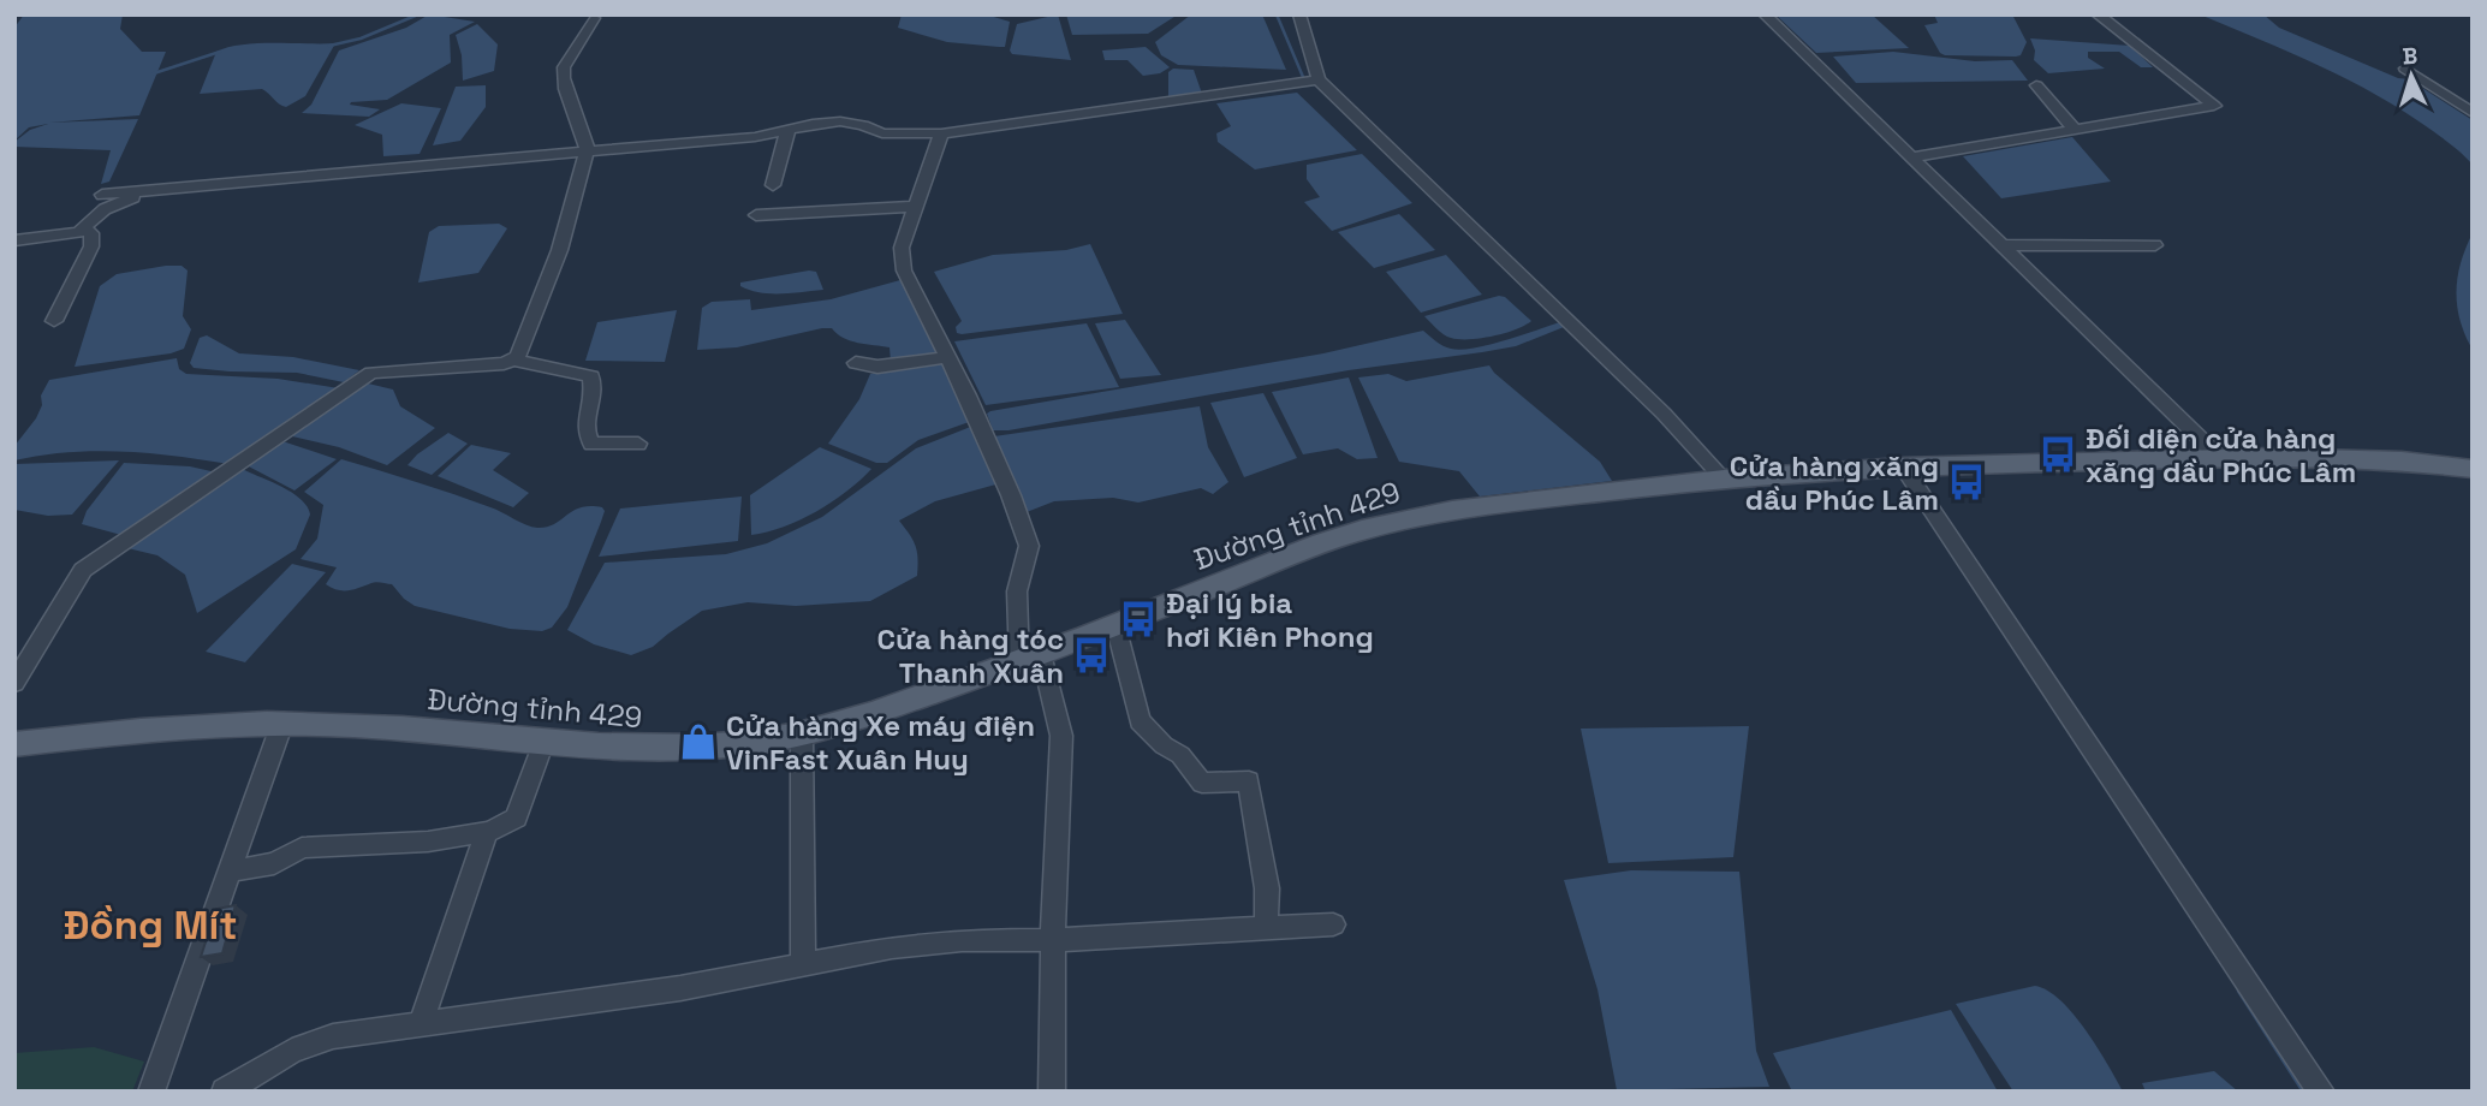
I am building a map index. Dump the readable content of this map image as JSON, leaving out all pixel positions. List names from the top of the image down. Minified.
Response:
{"streets":{"main road":["Đường tỉnh 429"]},"districts":["Đồng Mít"],"places":{"bus stop":["Đối diện cửa hàng xăng dầu Phúc Lâm","Cửa hàng xăng dầu Phúc Lâm","Đại lý bia hơi Kiên Phong","Cửa hàng tóc Thanh Xuân"],"shop":["Cửa hàng Xe máy điện VinFast Xuân Huy"]},"north":"top"}
